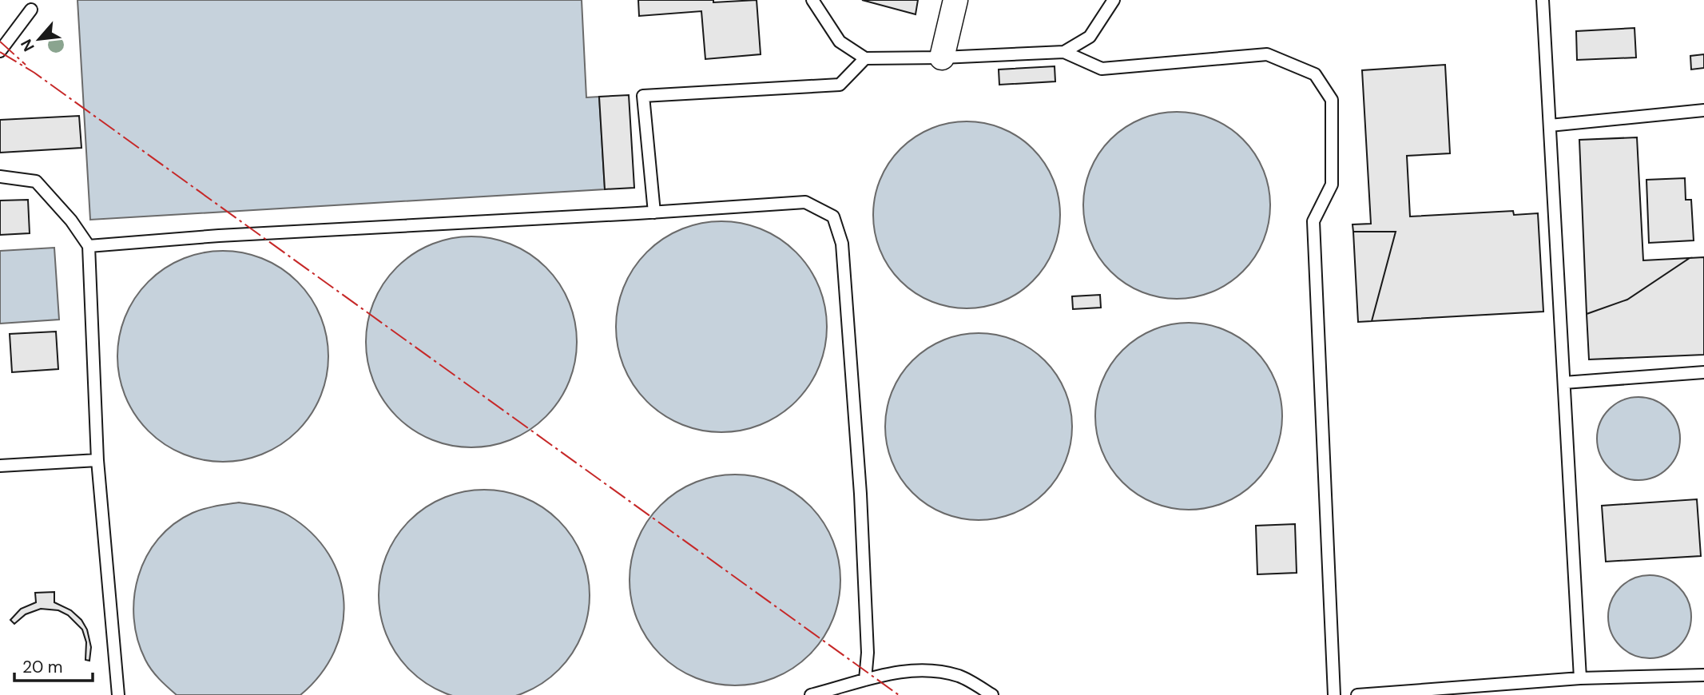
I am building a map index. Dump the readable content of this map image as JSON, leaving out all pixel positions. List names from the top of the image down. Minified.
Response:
{"scale_bar":"20 m","north":"bottom left"}
